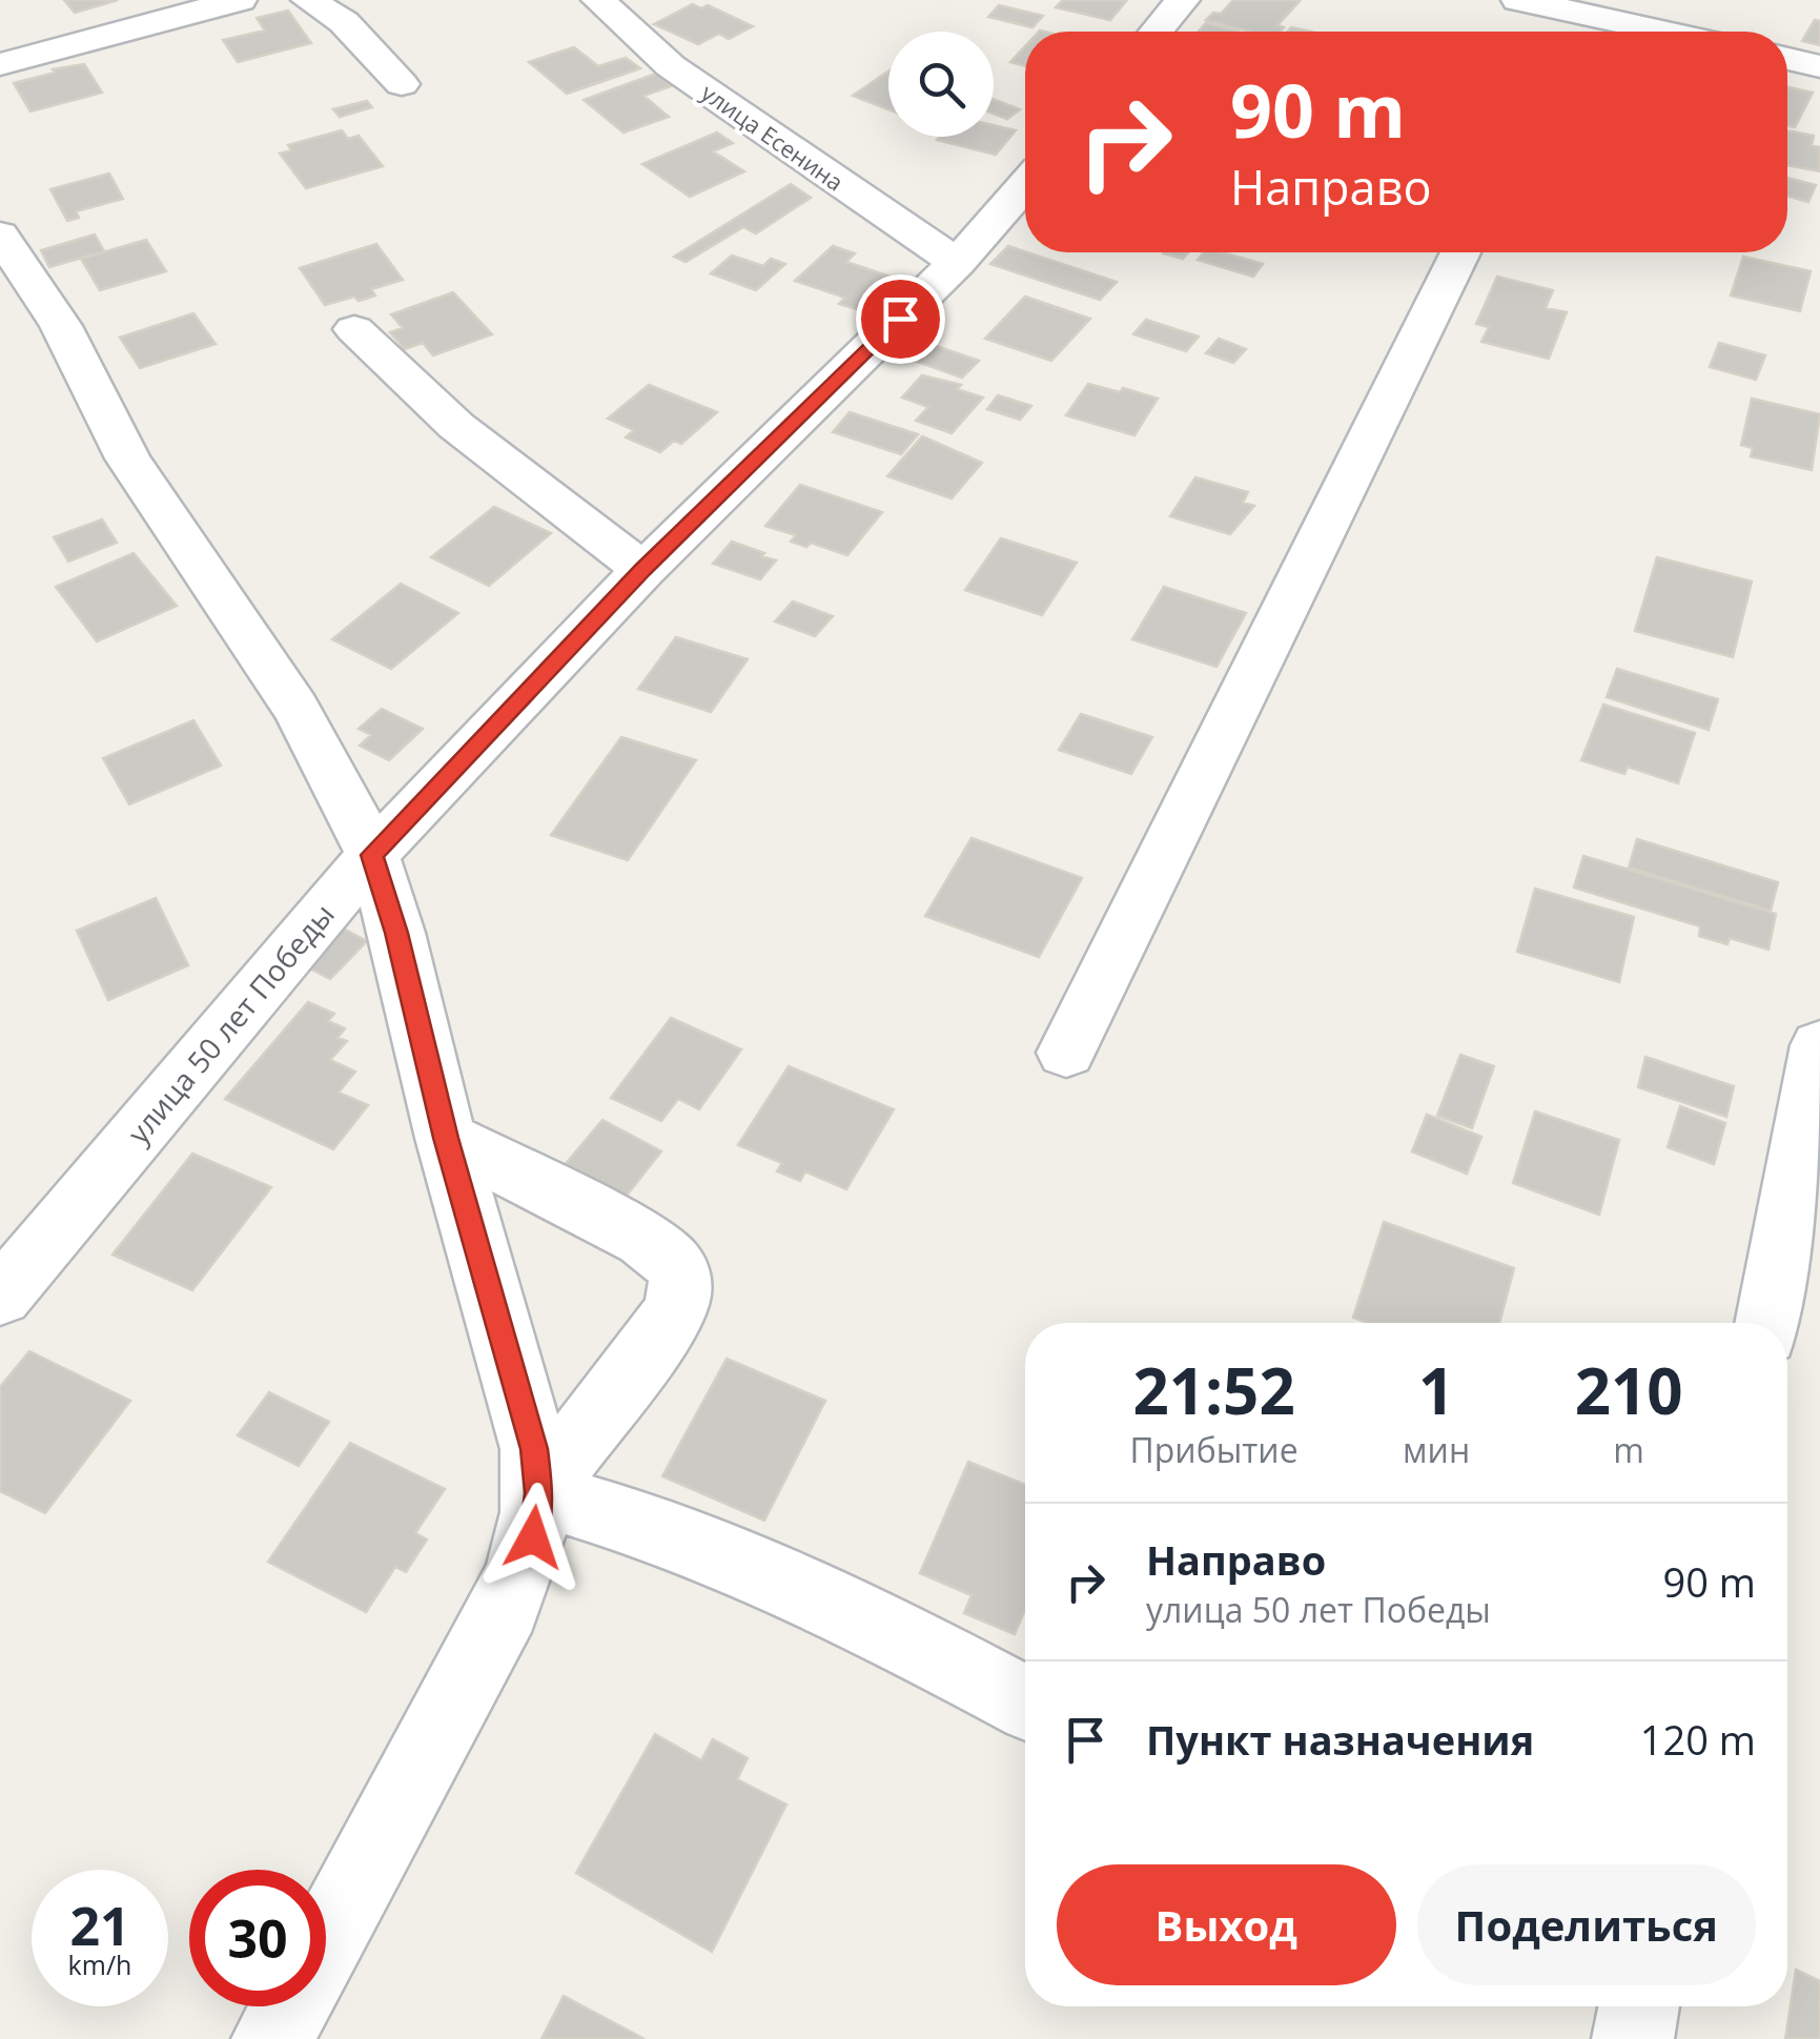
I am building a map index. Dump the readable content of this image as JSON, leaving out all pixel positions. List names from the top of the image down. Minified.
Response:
{"streets":{"street":["улица Есенина","улица 50 лет Победы"]},"crossings":[["улица Есенина","улица 50 лет Победы"]],"page":{"turn":["90 m","Направо"],"eta":["21:52","Прибытие","1","мин","210","m"],"list":[{"name":"Направо","note":"улица 50 лет Победы","value":"90 m"},{"name":"Пункт назначения","value":"120 m"}],"buttons":["Выход","Поделиться"],"speed":"21 km/h","limit":"30"}}
